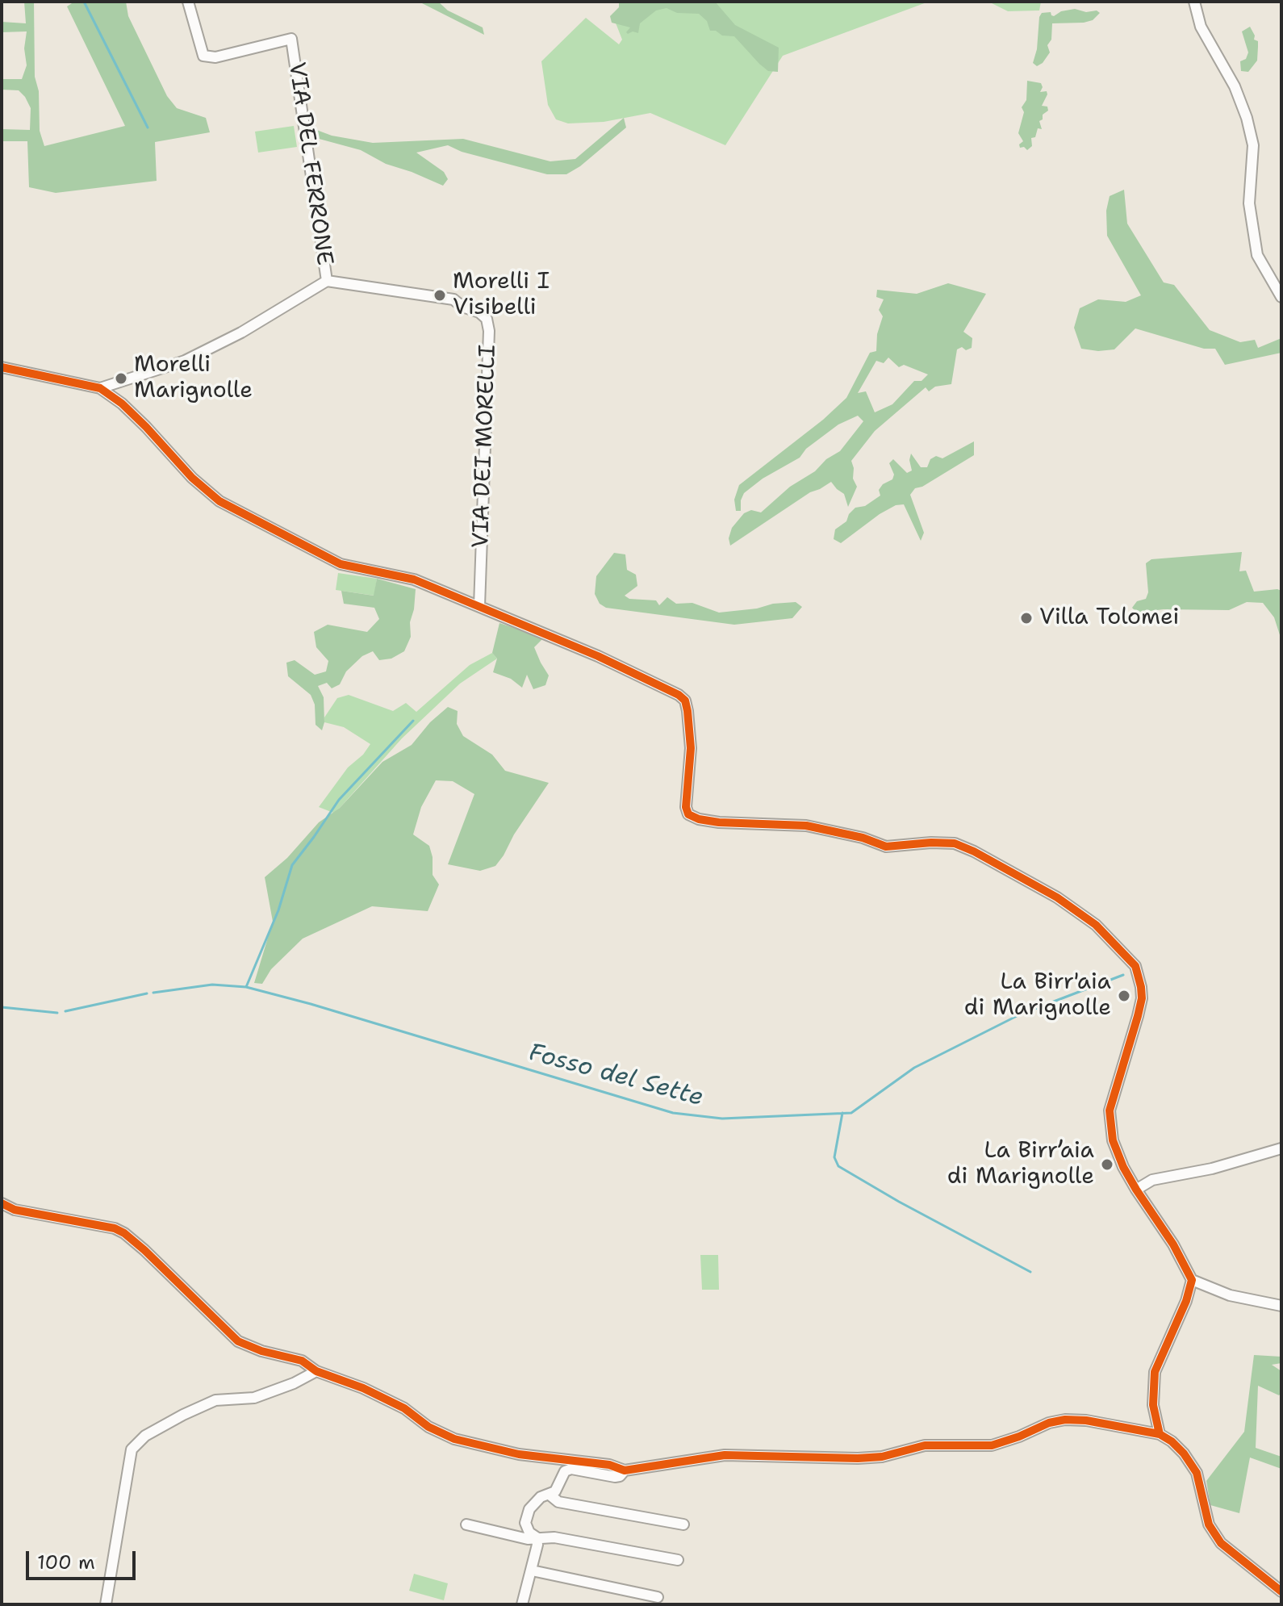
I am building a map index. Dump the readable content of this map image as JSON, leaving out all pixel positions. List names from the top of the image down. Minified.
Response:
{"streets":{"street":["VIA DEL FERRONE","VIA DEI MORELLI"]},"crossings":[["VIA DEL FERRONE","VIA DEI MORELLI"]],"water":["Fosso del Sette"],"places":["Morelli I Visibelli","Morelli Marignolle","Villa Tolomei","La Birr'aia di Marignolle","La Birr’aia di Marignolle"],"scale_bar":"100 m"}
